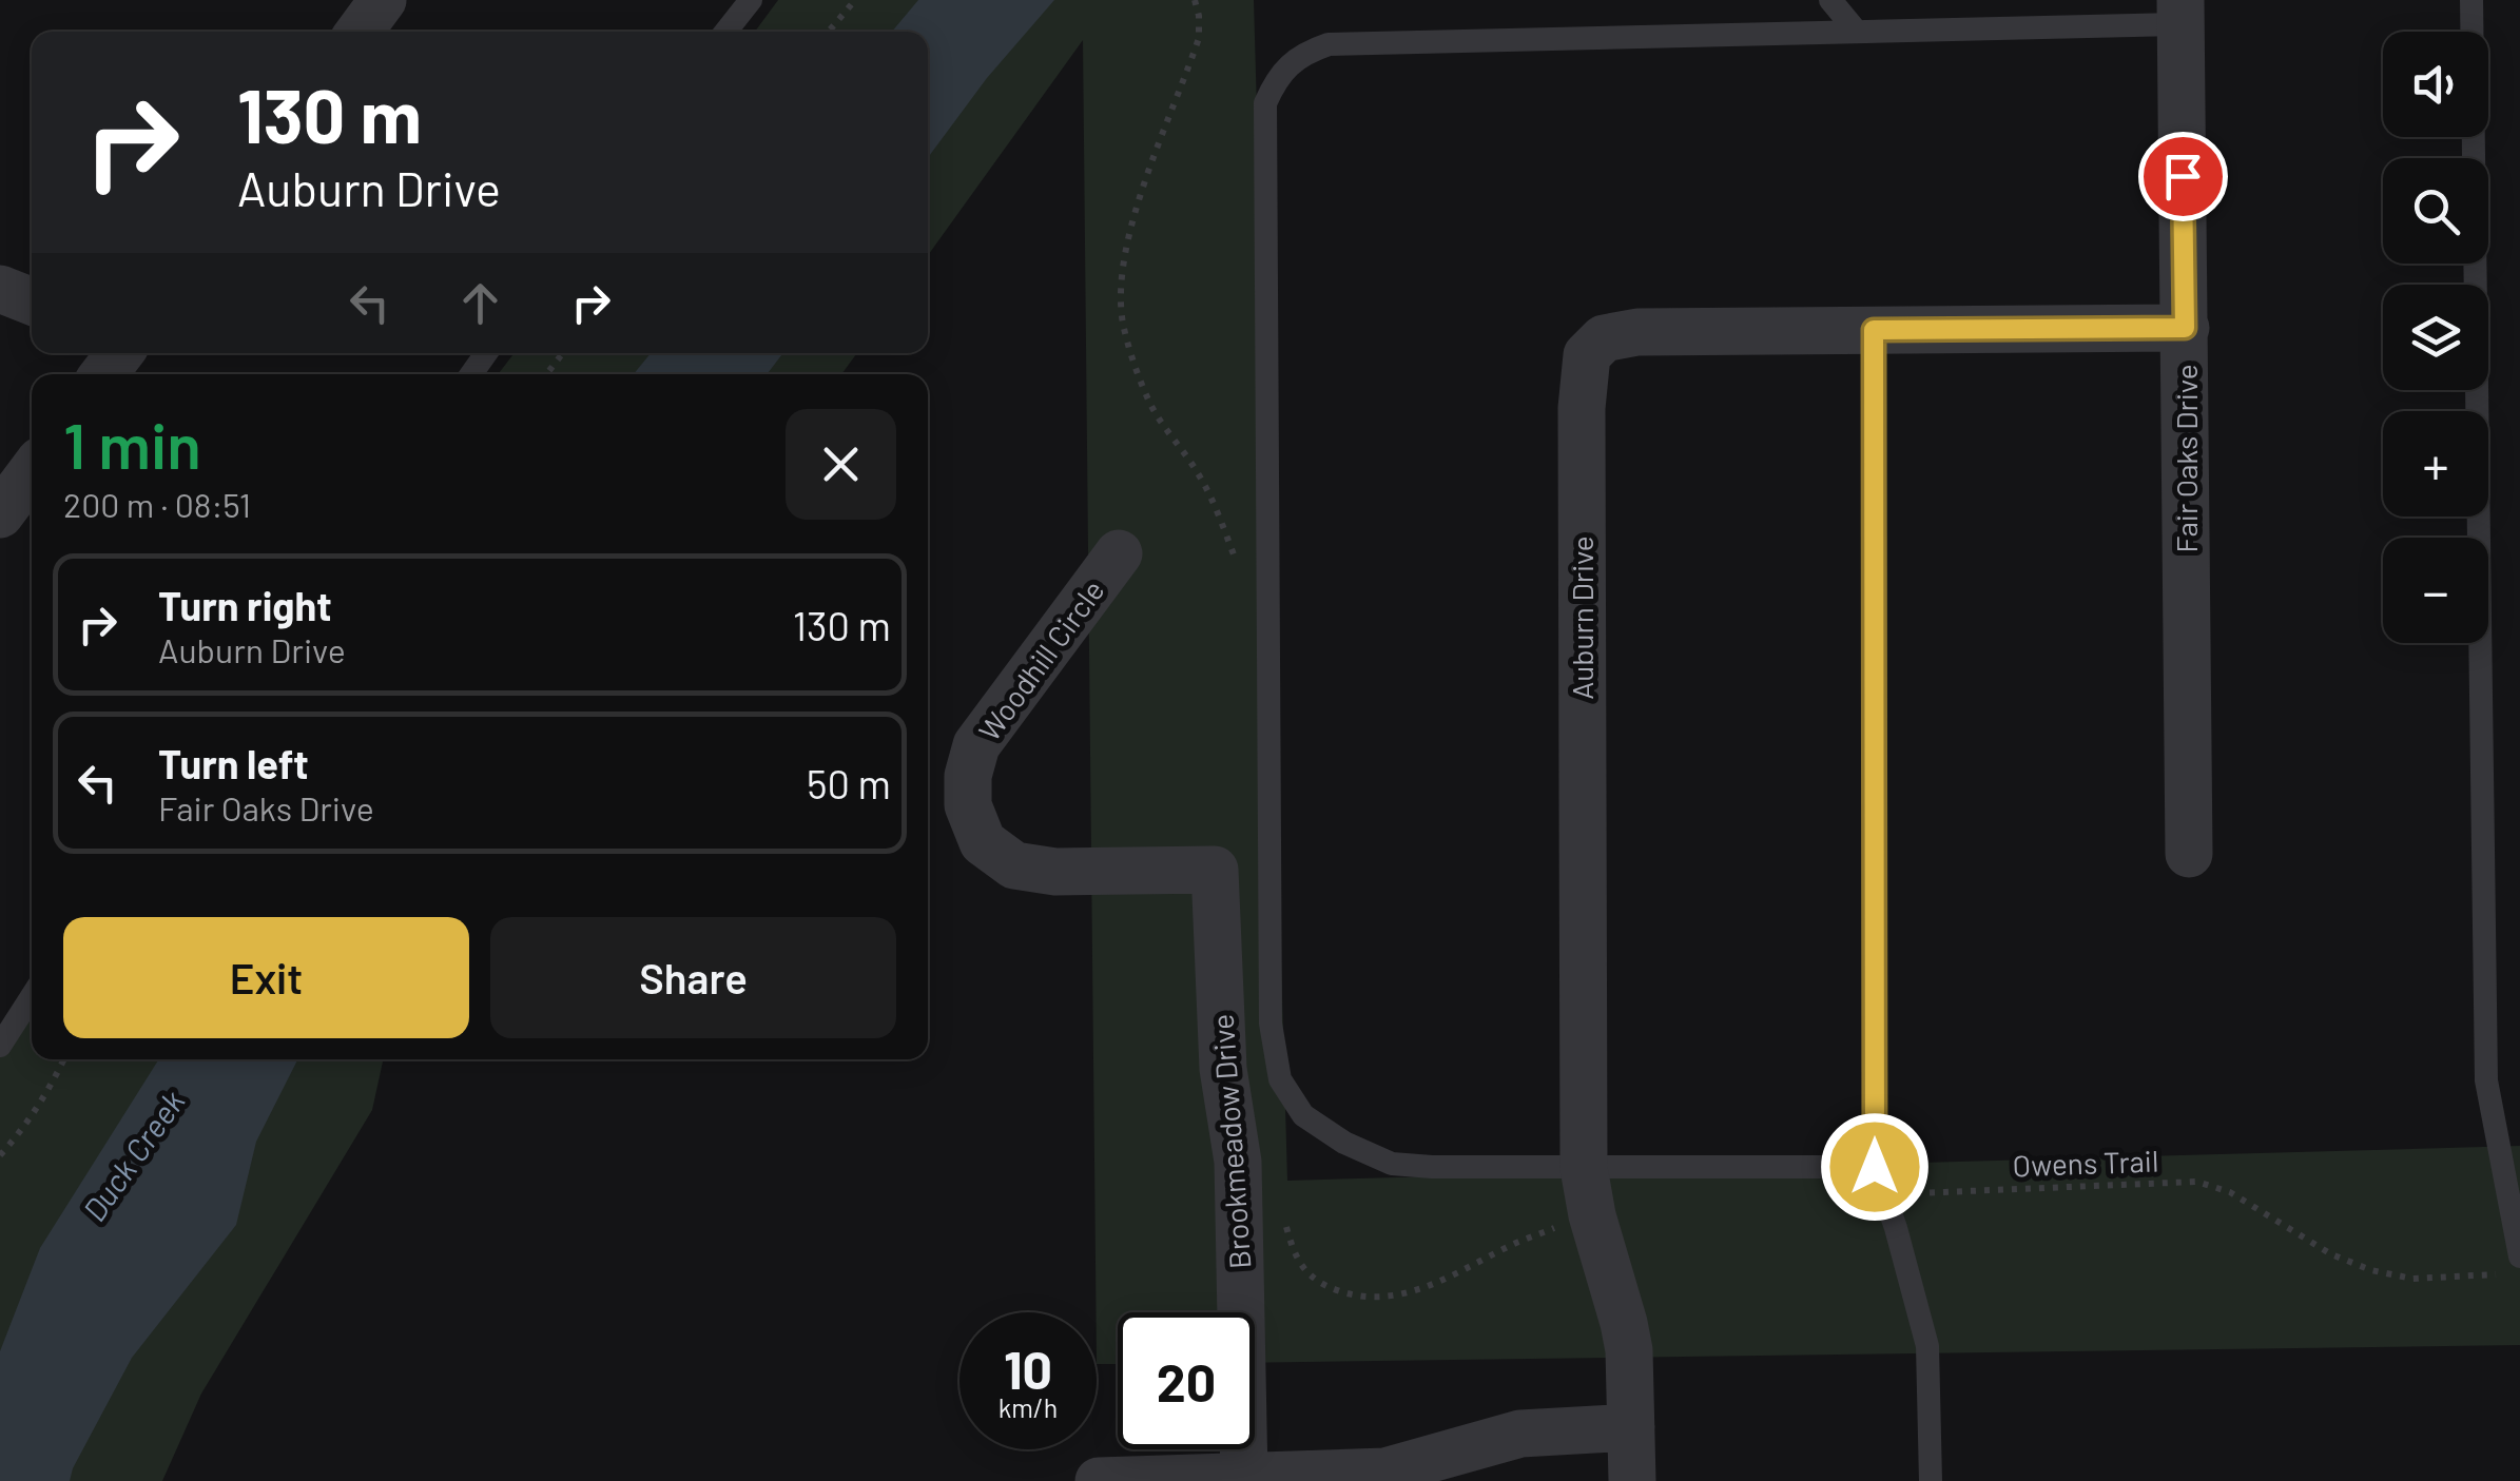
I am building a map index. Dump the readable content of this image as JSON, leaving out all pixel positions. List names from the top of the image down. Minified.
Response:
{"streets":{"street":["Fair Oaks Drive","Auburn Drive","Woodhill Circle","Brookmeadow Drive"],"path":["Owens Trail"]},"crossings":[["Fair Oaks Drive","Auburn Drive"],["Woodhill Circle","Brookmeadow Drive"]],"water":["Duck Creek"],"page":{"map_buttons":["+","−"],"turn":["130 m","Auburn Drive"],"heading":["1 min","200 m · 08:51"],"list":[{"name":"Turn right","note":"Auburn Drive","value":"130 m"},{"name":"Turn left","note":"Fair Oaks Drive","value":"50 m"}],"buttons":["Exit","Share"],"speed":"10 km/h","limit":"20"}}
